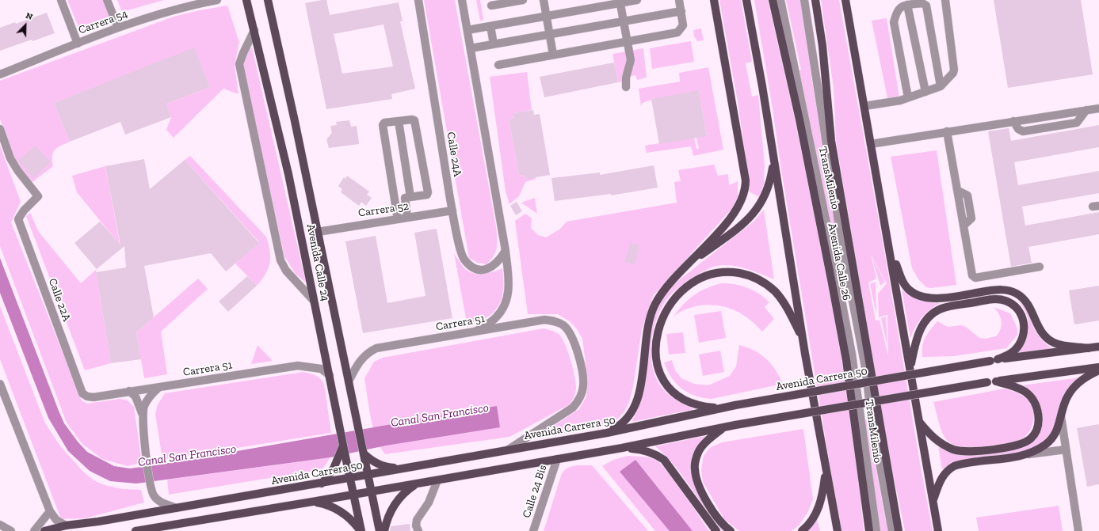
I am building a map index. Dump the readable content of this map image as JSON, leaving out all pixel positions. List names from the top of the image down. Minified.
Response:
{"streets":{"main road":["Avenida Calle 26","Avenida Calle 24","Avenida Carrera 50"],"street":["Carrera 54","Calle 24A","TransMilenio","Carrera 52","Calle 22A","Carrera 51","Calle 24 Bis"]},"crossings":[["Calle 24A","Carrera 52"],["Carrera 52","Avenida Calle 24"],["Avenida Calle 24","Carrera 51"],["Avenida Calle 24","Avenida Carrera 50"],["Calle 22A","Carrera 51"],["Carrera 51","Avenida Carrera 50"]],"water":["Canal San Francisco"],"north":"top right"}
